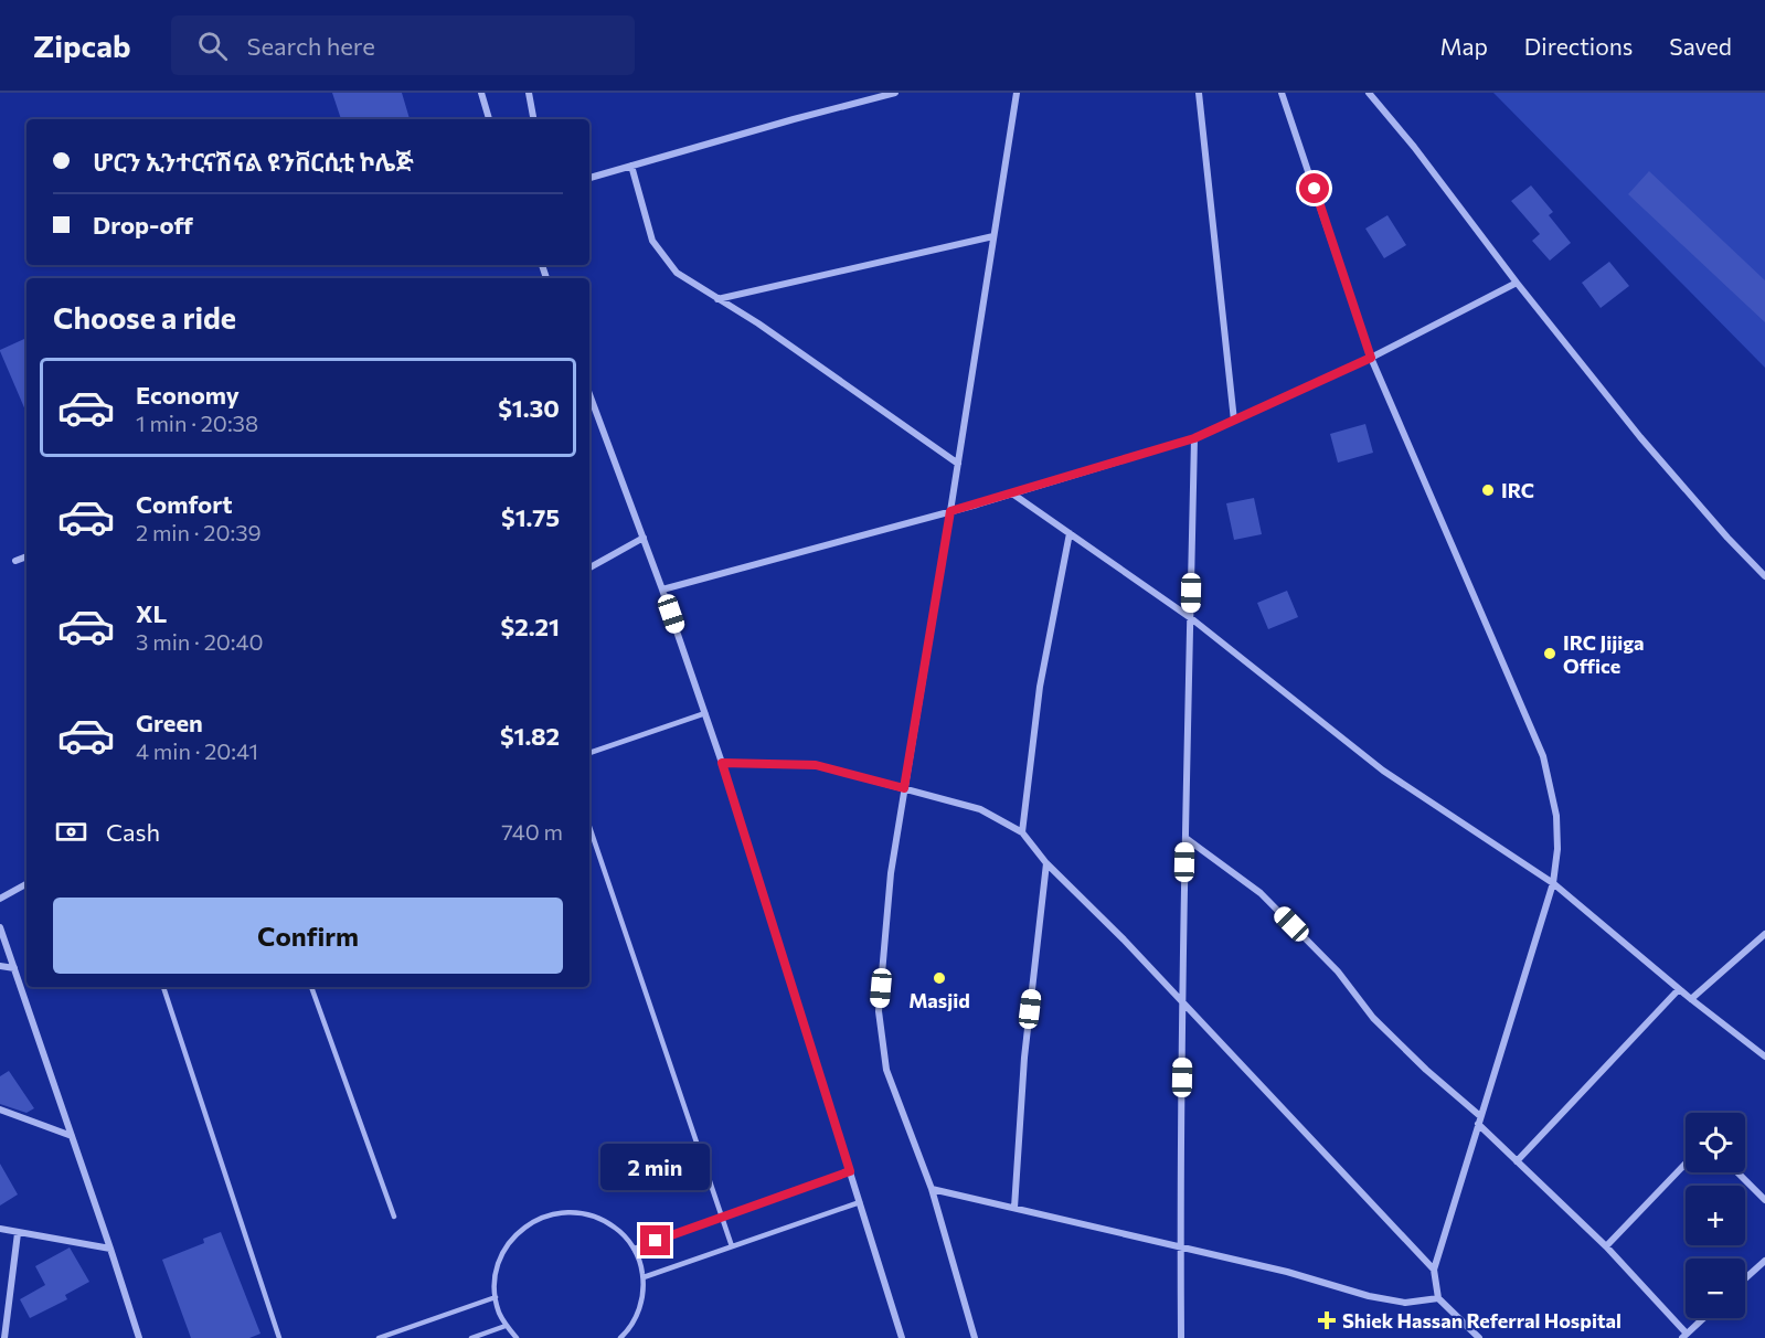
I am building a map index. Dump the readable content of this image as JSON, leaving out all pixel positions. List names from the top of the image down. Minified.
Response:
{"places":{"other":["IRC","IRC Jijiga Office","Masjid"],"health":["Shiek Hassan Referral Hospital"]},"page":{"header":"Zipcab","search":"Search here","nav":["Map","Directions","Saved"],"banner":["ሆርን ኢንተርናሽናል ዩንቨርሲቲ ኮሌጅ","Drop-off"],"heading":"Choose a ride","list":[{"name":"Economy","note":"1 min · 20:38","value":"$1.30"},{"name":"Comfort","note":"2 min · 20:39","value":"$1.75"},{"name":"XL","note":"3 min · 20:40","value":"$2.21"},{"name":"Green","note":"4 min · 20:41","value":"$1.82"}],"pay":["Cash","740 m"],"buttons":"Confirm","map_buttons":["+","−"],"bubble":"2 min"}}
